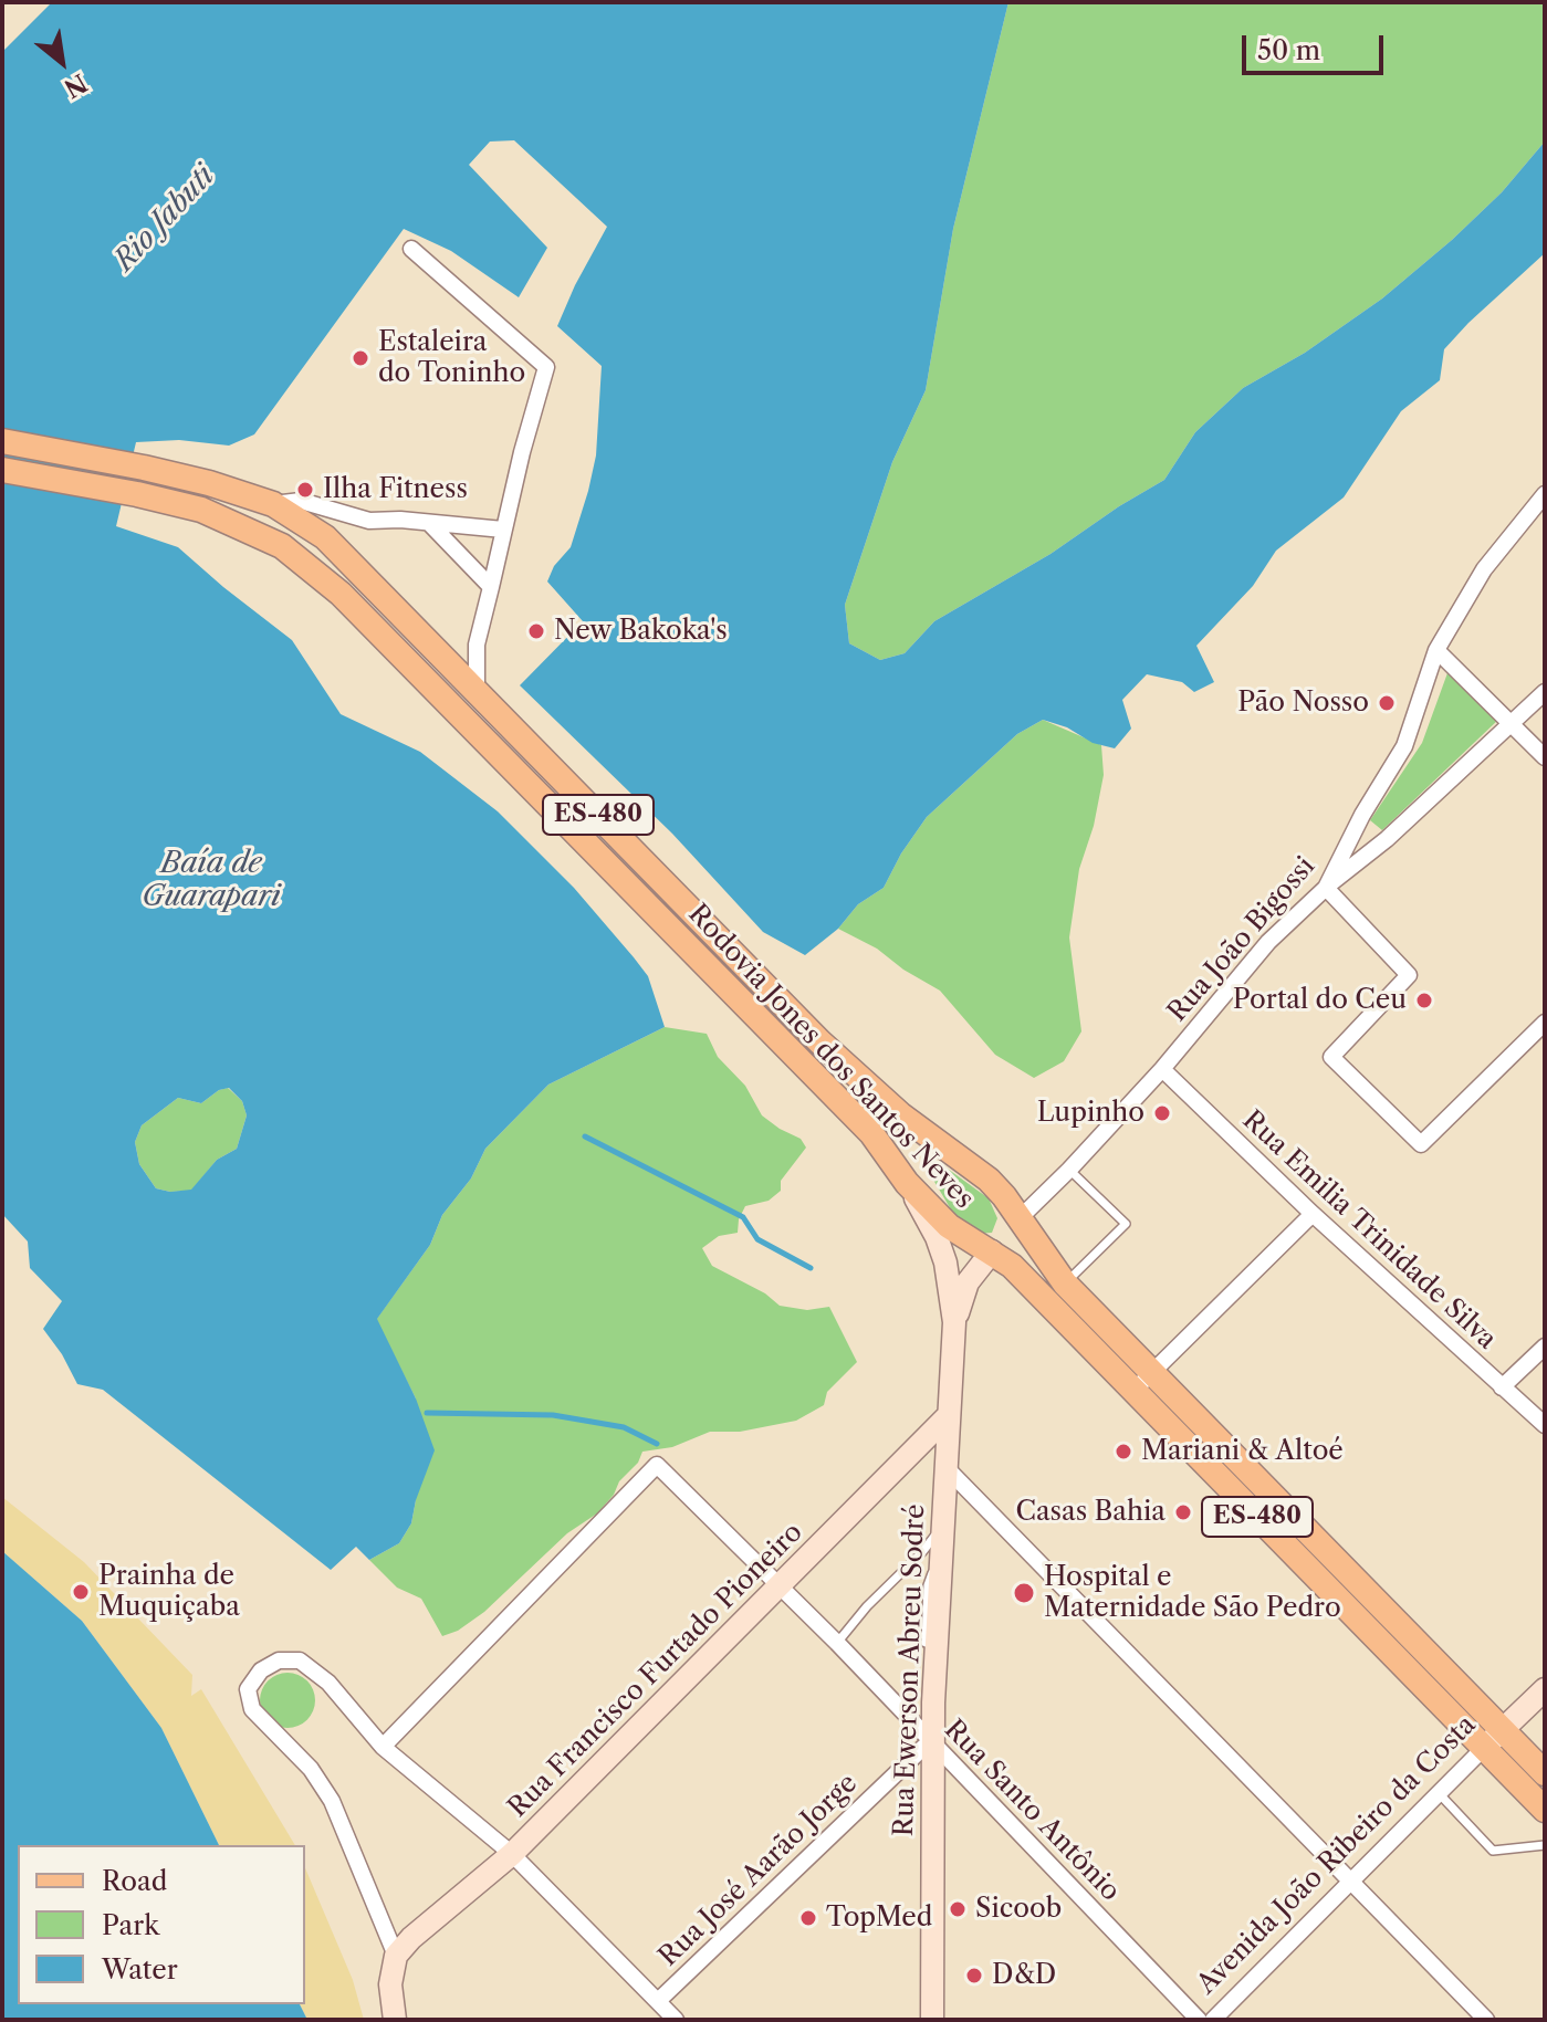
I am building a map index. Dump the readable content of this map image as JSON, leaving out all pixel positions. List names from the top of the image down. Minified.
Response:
{"streets":{"main road":["ES-480","Rodovia Jones dos Santos Neves","Rua Francisco Furtado Pioneiro","Rua Ewerson Abreu Sodré"],"street":["Rua João Bigossi","Rua Emilia Trinidade Silva","Rua Santo Antônio","Avenida João Ribeiro da Costa","Rua José Aarão Jorge"]},"crossings":[["Rua João Bigossi","Rodovia Jones dos Santos Neves"],["Rua João Bigossi","Rua Emilia Trinidade Silva"],["Rodovia Jones dos Santos Neves","Rua Ewerson Abreu Sodré"],["Rodovia Jones dos Santos Neves","Avenida João Ribeiro da Costa"],["Rua Francisco Furtado Pioneiro","Rua Ewerson Abreu Sodré"],["Rua Francisco Furtado Pioneiro","Rua Santo Antônio"],["Rua Ewerson Abreu Sodré","Rua Santo Antônio"],["Rua Ewerson Abreu Sodré","Rua José Aarão Jorge"],["Rua Santo Antônio","Rua José Aarão Jorge"]],"water":["Rio Jabuti","Baía de Guarapari"],"places":["Estaleira do Toninho","Ilha Fitness","New Bakoka's","Pão Nosso","Portal do Ceu","Lupinho","Mariani & Altoé","Casas Bahia","Prainha de Muquiçaba","Hospital e Maternidade São Pedro","Sicoob","TopMed","D&D"],"legend":["Road","Park","Water"],"scale_bar":"50 m","north":"bottom right"}
